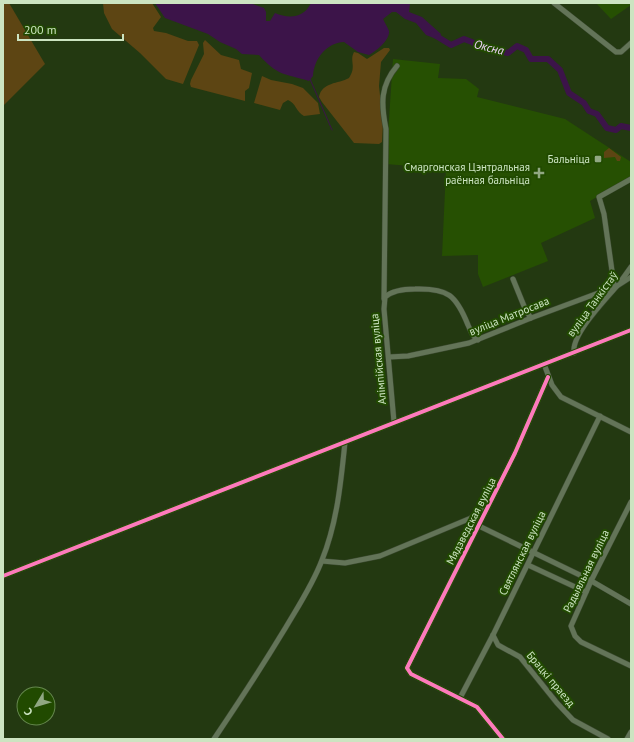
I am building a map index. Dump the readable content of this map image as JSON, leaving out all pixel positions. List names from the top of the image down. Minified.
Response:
{"streets":{"street":["вуліца Танкістаў","вуліца Матросава","Алімпійская вуліца","Мядзведская вуліца","Святлянская вуліца","Радыяльная вуліца","Брацкі праезд"]},"crossings":[["вуліца Танкістаў","вуліца Матросава"],["вуліца Матросава","Алімпійская вуліца"],["Мядзведская вуліца","Святлянская вуліца"]],"water":["Оксна"],"places":{"transit":["Бальніца"],"health":["Смаргонская Цэнтральная раённая бальніца"]},"scale_bar":"200 m","north":"bottom left"}
